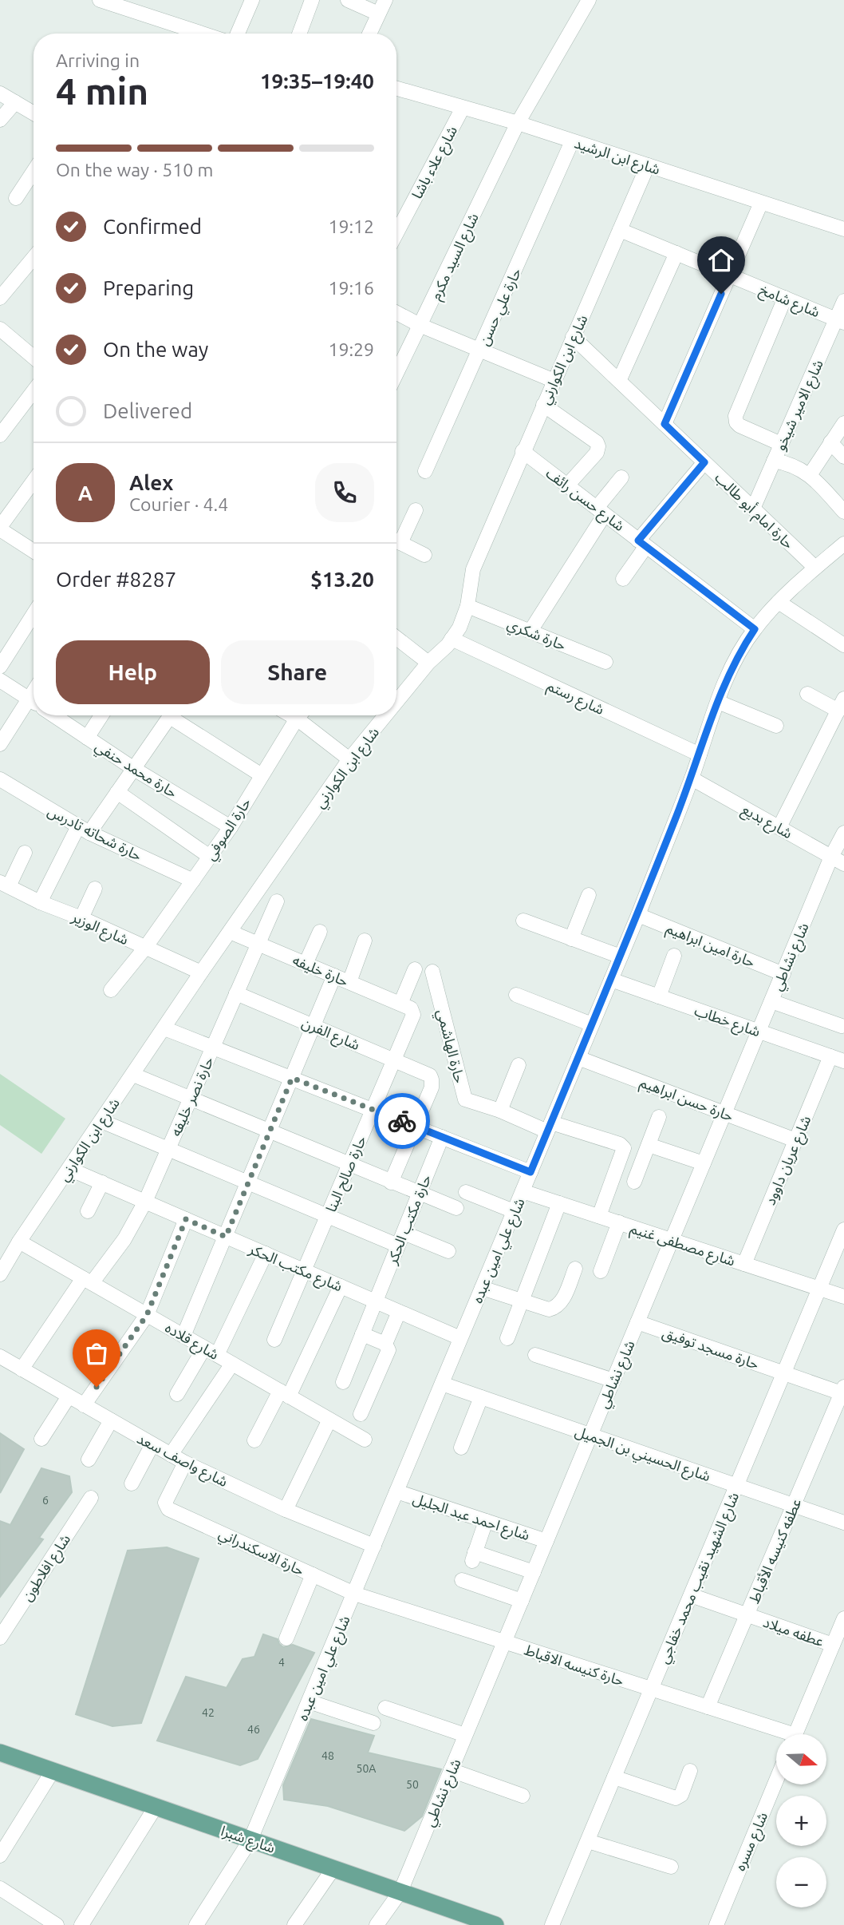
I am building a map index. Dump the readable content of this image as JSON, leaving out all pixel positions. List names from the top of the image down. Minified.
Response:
{"streets":{"main road":["شارع شبرا"],"street":["شارع ابن الرشيد","شارع علاء باشا","شارع السيد مكرم","شارع شامخ","حارة علي حسن","شارع ابن الكوارني","شارع الامير شيخو","شارع حسن رائف","حارة امام أبو طالب","حارة شكري","شارع رستم","حارة محمد حنفي","شارع بديع","حارة الصوفي","حارة شحاته تادرس","شارع الوزير","حارة امين ابراهيم","شارع نشاطي","حارة خليفه","شارع خطاب","شارع الفرن","حارة الهاشمي","حارة نصر خليفه","حارة حسن ابراهيم","شارع عريان داوود","حارة صالح البنا","حارة مكتب الحكر","شارع مصطفى غنيم","شارع علي امين عبده","شارع مكتب الحكر","شارع قلاده","حارة مسجد توفيق","شارع الحسيني بن الجميل","شارع واصف سعد","شارع احمد عبد الجليل","عطفه كنيسه الأقباط","حارة الاسكندراني","شارع افلاطون","شارع الشهيد نقيب محمد خفاجي","عطفه ميلاد","حارة كنيسه الاقباط","شارع مسره"]},"crossings":[["شارع ابن الرشيد","شارع علاء باشا"],["شارع ابن الرشيد","شارع السيد مكرم"],["شارع ابن الرشيد","حارة علي حسن"],["شارع ابن الرشيد","شارع ابن الكوارني"],["شارع شامخ","شارع ابن الكوارني"],["شارع شامخ","شارع الامير شيخو"],["شارع ابن الكوارني","شارع حسن رائف"],["شارع ابن الكوارني","حارة امام أبو طالب"],["شارع ابن الكوارني","حارة شكري"],["شارع ابن الكوارني","شارع رستم"],["شارع ابن الكوارني","شارع الوزير"],["شارع ابن الكوارني","حارة خليفه"],["شارع ابن الكوارني","شارع مكتب الحكر"],["شارع ابن الكوارني","شارع قلاده"],["شارع الامير شيخو","حارة امام أبو طالب"],["شارع حسن رائف","شارع علي امين عبده"],["حارة امام أبو طالب","شارع علي امين عبده"],["شارع رستم","شارع علي امين عبده"],["حارة محمد حنفي","حارة الصوفي"],["شارع بديع","شارع نشاطي"],["شارع بديع","شارع علي امين عبده"],["حارة الصوفي","حارة شحاته تادرس"],["حارة الصوفي","شارع الوزير"],["حارة امين ابراهيم","شارع نشاطي"],["حارة امين ابراهيم","شارع علي امين عبده"],["شارع نشاطي","شارع خطاب"],["شارع نشاطي","حارة حسن ابراهيم"],["شارع نشاطي","شارع مصطفى غنيم"],["شارع نشاطي","حارة مسجد توفيق"],["شارع نشاطي","شارع الحسيني بن الجميل"],["شارع نشاطي","شارع احمد عبد الجليل"],["شارع نشاطي","حارة كنيسه الاقباط"],["شارع نشاطي","شارع شبرا"],["حارة خليفه","حارة نصر خليفه"],["حارة خليفه","حارة صالح البنا"],["شارع خطاب","شارع عريان داوود"],["شارع خطاب","شارع علي امين عبده"],["شارع الفرن","حارة نصر خليفه"],["شارع الفرن","حارة صالح البنا"],["حارة الهاشمي","شارع مصطفى غنيم"],["حارة الهاشمي","شارع علي امين عبده"],["حارة نصر خليفه","شارع مكتب الحكر"],["حارة نصر خليفه","شارع قلاده"],["حارة نصر خليفه","شارع واصف سعد"],["حارة حسن ابراهيم","شارع عريان داوود"],["حارة حسن ابراهيم","شارع علي امين عبده"],["شارع عريان داوود","شارع مصطفى غنيم"],["حارة صالح البنا","شارع مكتب الحكر"],["حارة مكتب الحكر","شارع مكتب الحكر"],["شارع مصطفى غنيم","شارع علي امين عبده"],["شارع مصطفى غنيم","شارع الشهيد نقيب محمد خفاجي"],["شارع علي امين عبده","شارع مكتب الحكر"],["شارع علي امين عبده","شارع الحسيني بن الجميل"],["شارع علي امين عبده","شارع واصف سعد"],["شارع علي امين عبده","شارع احمد عبد الجليل"],["شارع علي امين عبده","حارة الاسكندراني"],["شارع علي امين عبده","حارة كنيسه الاقباط"],["شارع علي امين عبده","شارع شبرا"],["حارة مسجد توفيق","عطفه كنيسه الأقباط"],["حارة مسجد توفيق","شارع الشهيد نقيب محمد خفاجي"],["شارع الحسيني بن الجميل","عطفه كنيسه الأقباط"],["شارع الحسيني بن الجميل","شارع الشهيد نقيب محمد خفاجي"],["شارع واصف سعد","حارة الاسكندراني"],["عطفه كنيسه الأقباط","عطفه ميلاد"],["عطفه كنيسه الأقباط","حارة كنيسه الاقباط"],["حارة الاسكندراني","حارة كنيسه الاقباط"],["شارع الشهيد نقيب محمد خفاجي","عطفه ميلاد"],["شارع الشهيد نقيب محمد خفاجي","حارة كنيسه الاقباط"]],"house_numbers":["6","4","42","46","48","50A","50"],"north":"right","page":{"heading":["4 min","Arriving in","19:35–19:40"],"panel":["Alex","Courier · 4.4","Order #8287","$13.20"],"bar":"On the way · 510 m","list":[["Confirmed","19:12"],["Preparing","19:16"],["On the way","19:29"],"Delivered"],"round":"A","buttons":["Help","Share"],"map_buttons":["+","−"]}}
